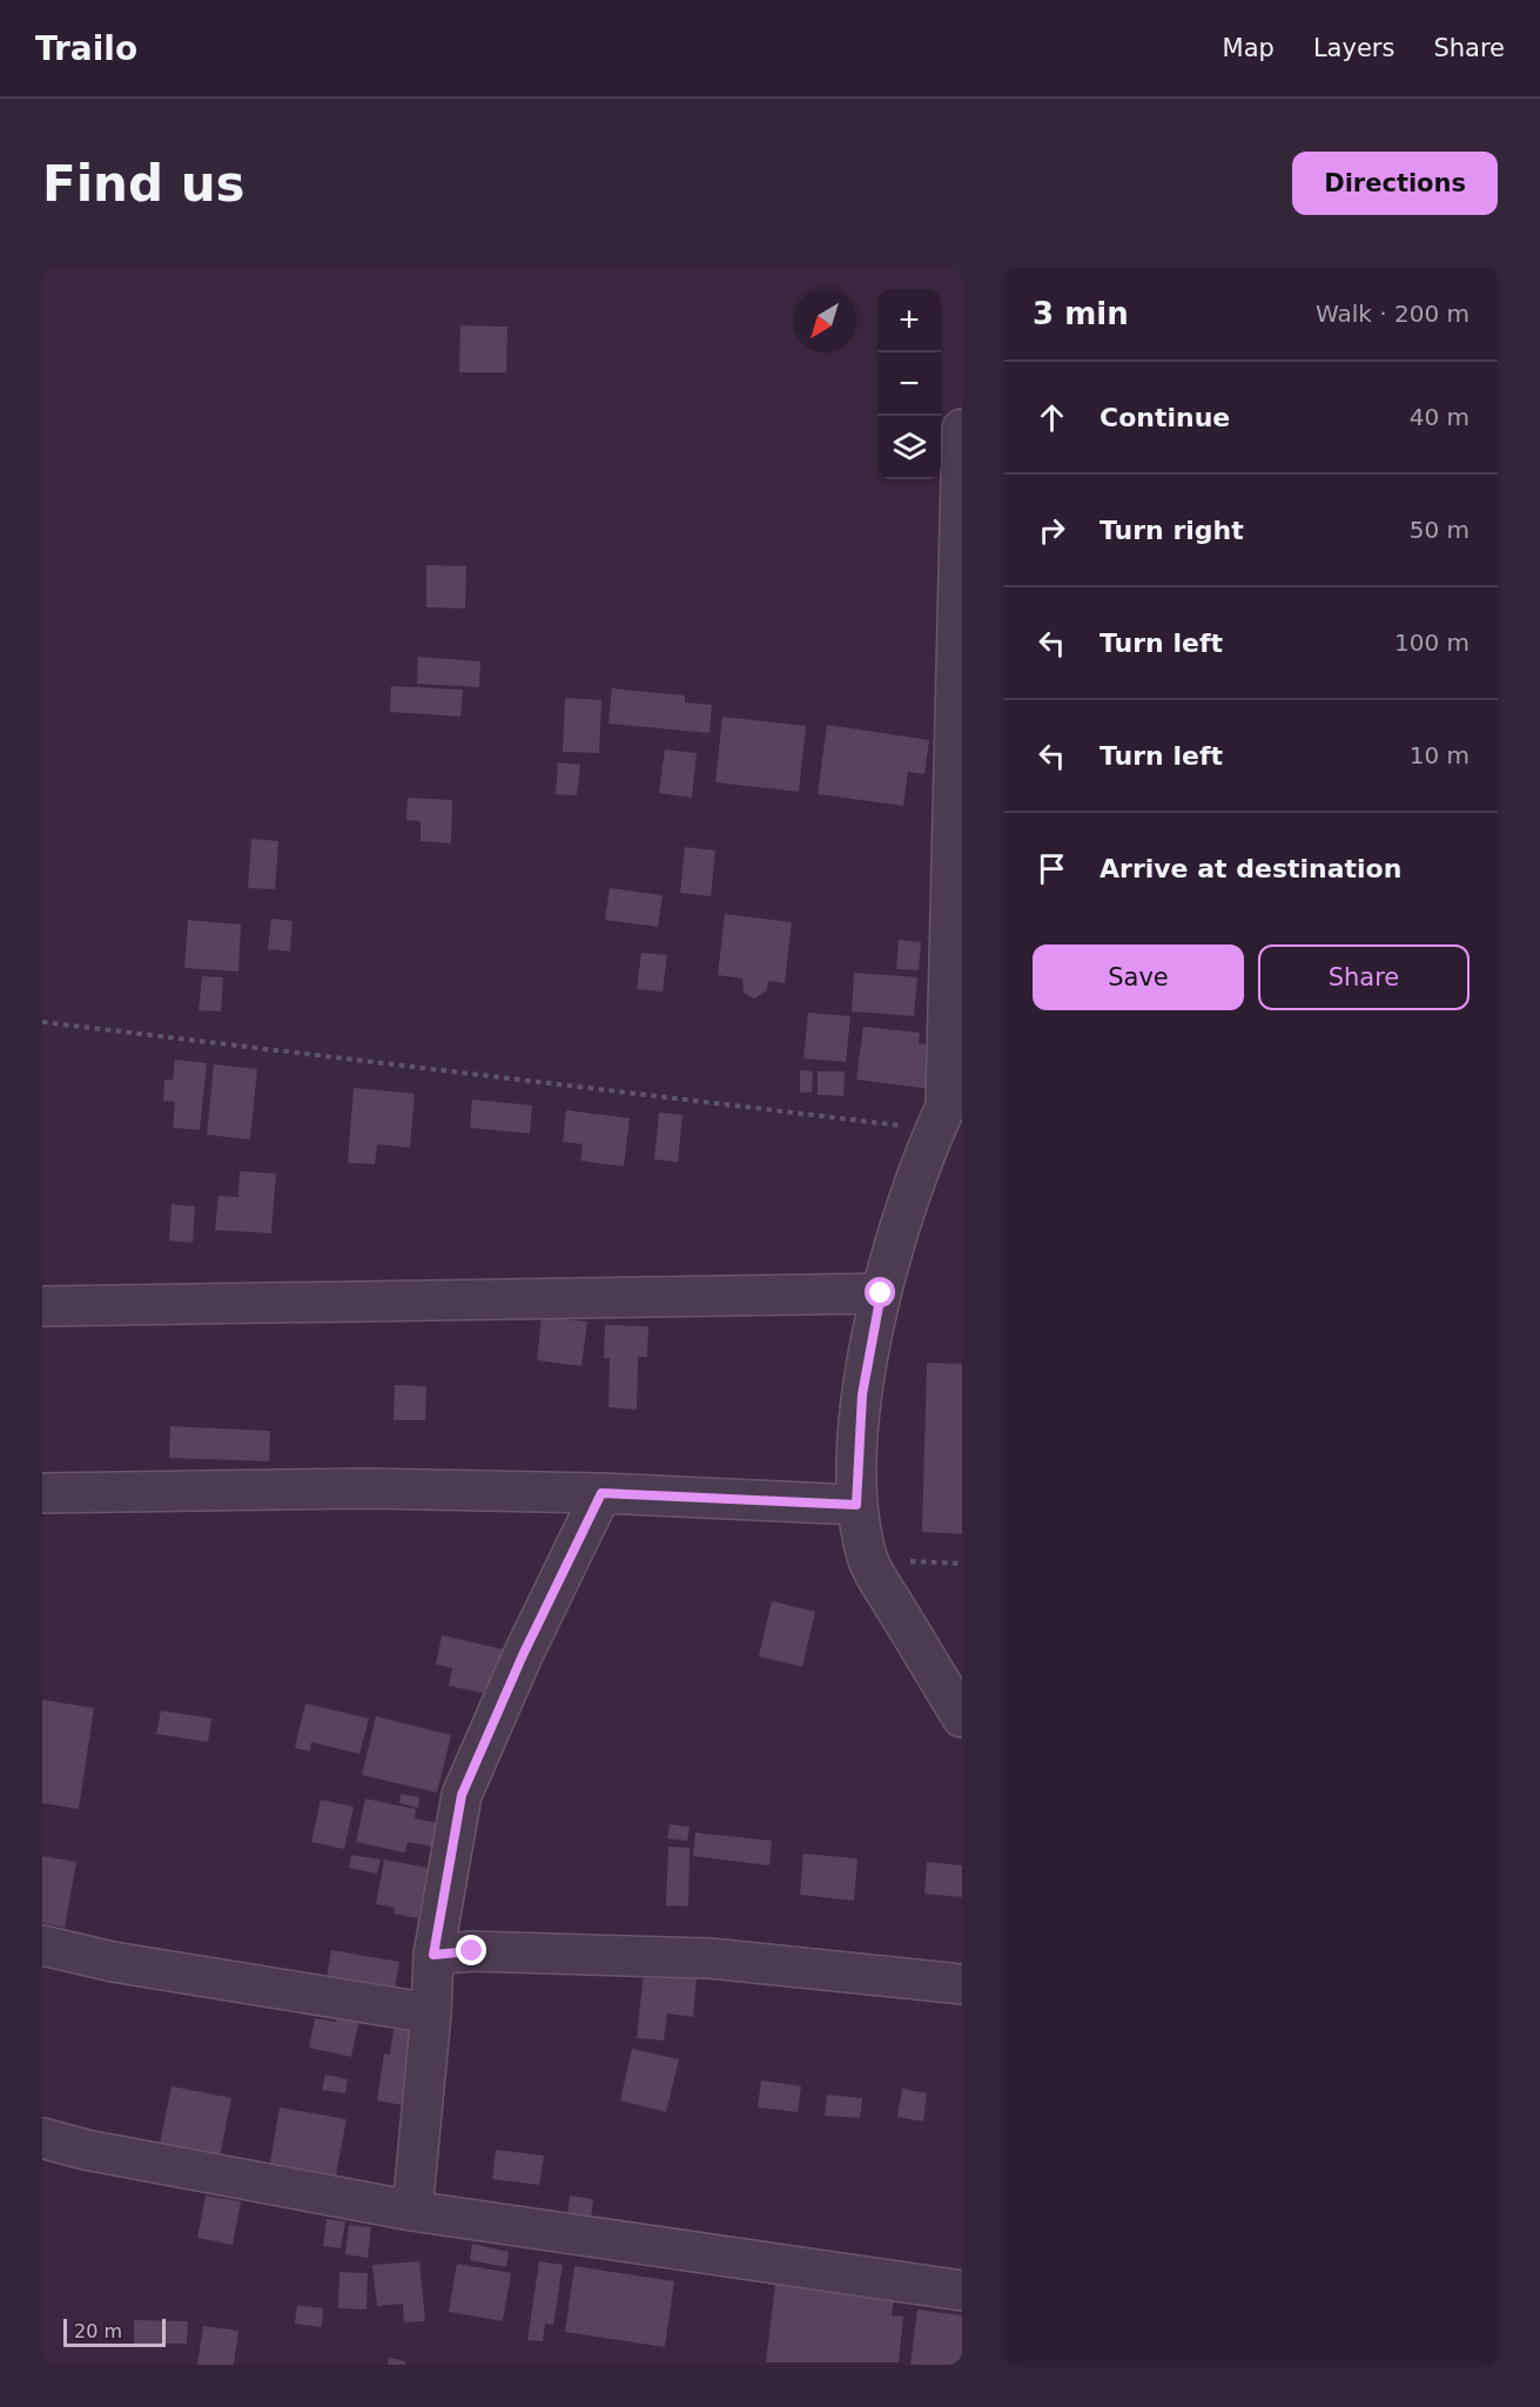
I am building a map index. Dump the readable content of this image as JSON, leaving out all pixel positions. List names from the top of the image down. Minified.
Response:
{"scale_bar":"20 m","north":"bottom left","page":{"header":"Trailo","nav":["Map","Layers","Share"],"buttons":["Directions",["Save","Share"]],"title":"Find us","heading":["3 min","Walk · 200 m"],"map_buttons":["+","−"],"list":[["Continue","40 m"],["Turn right","50 m"],["Turn left","100 m"],["Turn left","10 m"],"Arrive at destination"],"scale":"20 m"}}
